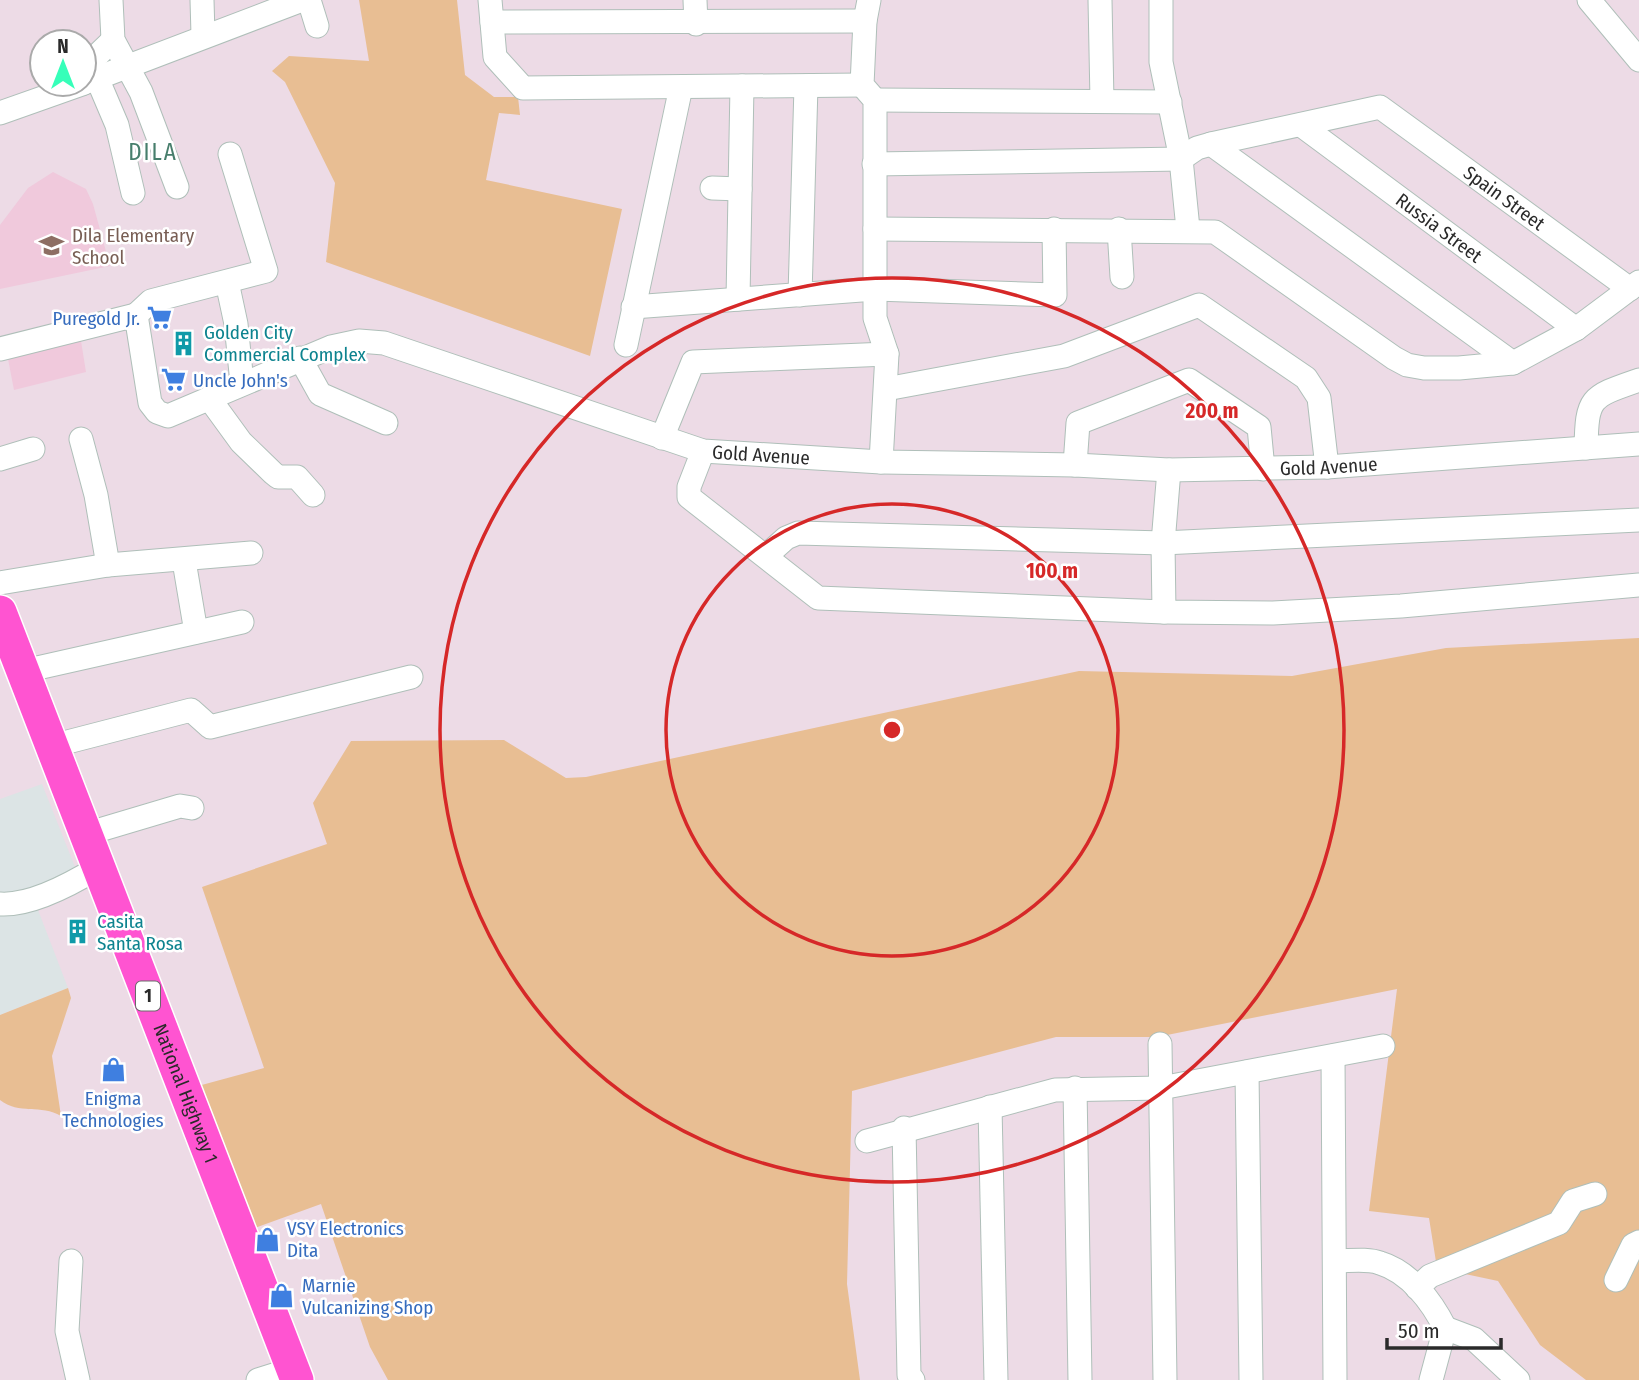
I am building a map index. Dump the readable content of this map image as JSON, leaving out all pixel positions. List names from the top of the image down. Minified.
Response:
{"streets":{"highway":["1","National Highway 1"],"street":["Spain Street","Russia Street","Gold Avenue"]},"crossings":[["Spain Street","Russia Street"]],"districts":["DILA"],"places":{"school or university":["Dila Elementary School"],"supermarket":["Puregold Jr.","Uncle John's"],"building":["Golden City Commercial Complex","Casita Santa Rosa"],"shop":["Enigma Technologies","VSY Electronics Dita","Marnie Vulcanizing Shop"]},"scale_bar":"50 m","north":"top","rings":["200 m","100 m"]}
